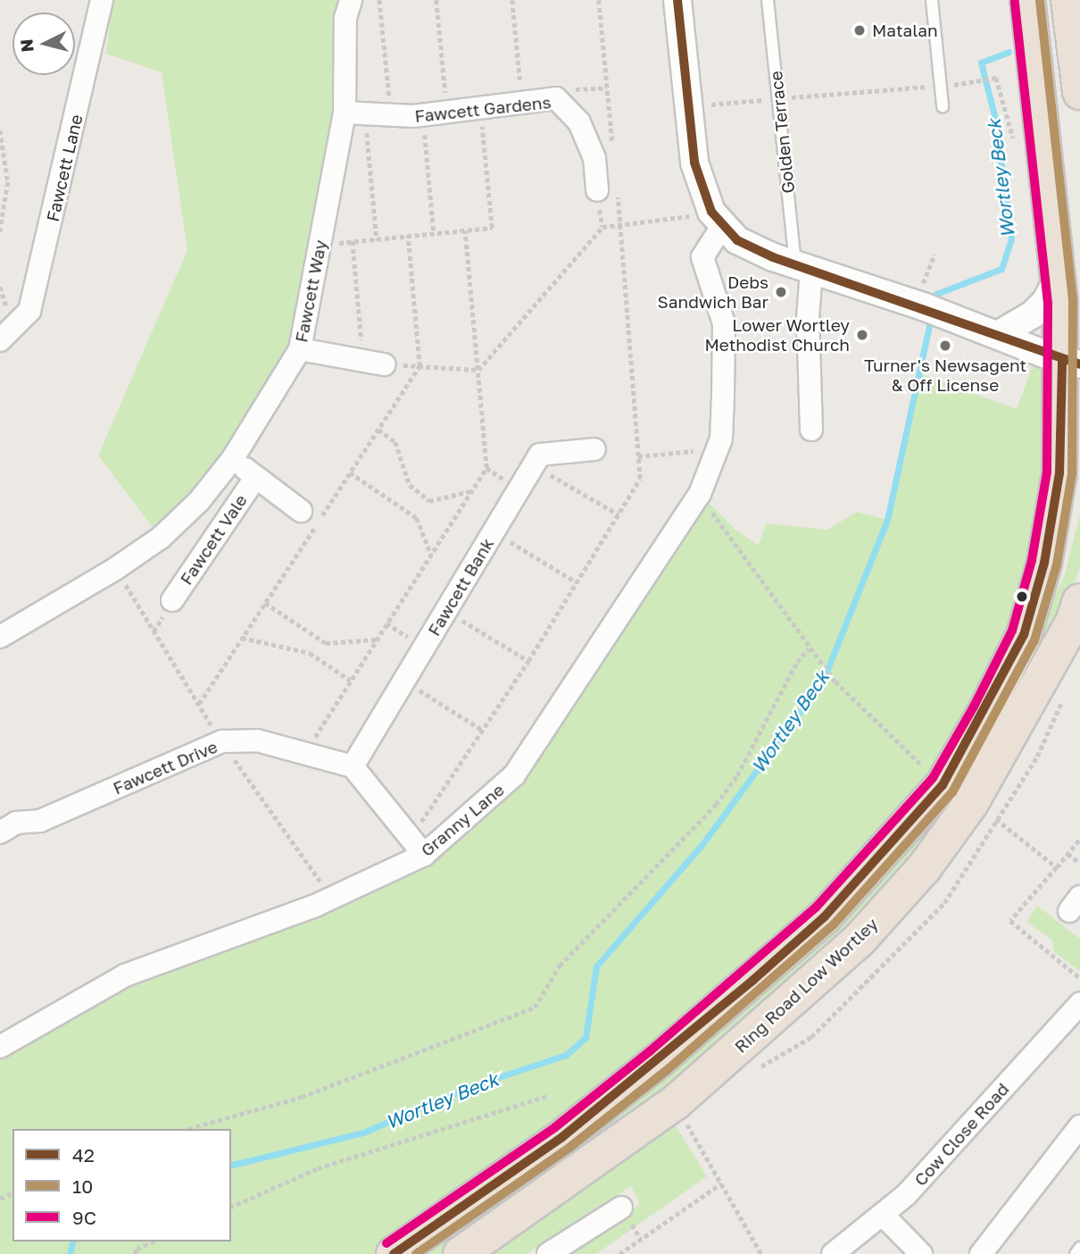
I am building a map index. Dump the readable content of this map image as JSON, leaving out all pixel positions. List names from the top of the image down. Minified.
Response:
{"streets":{"highway":["Ring Road Low Wortley"],"street":["Fawcett Gardens","Fawcett Lane","Fawcett Way","Fawcett Vale","Fawcett Bank","Fawcett Drive","Granny Lane","Cow Close Road"],"lane":["Golden Terrace"]},"crossings":[["Fawcett Gardens","Fawcett Way"],["Fawcett Way","Fawcett Vale"],["Fawcett Bank","Fawcett Drive"]],"water":["Wortley Beck"],"places":["Matalan","Debs Sandwich Bar","Lower Wortley Methodist Church","Turner's Newsagent & Off License"],"lines":["transit line 42","transit line 10","transit line 9C"],"legend":["42","10","9C"],"north":"left"}
